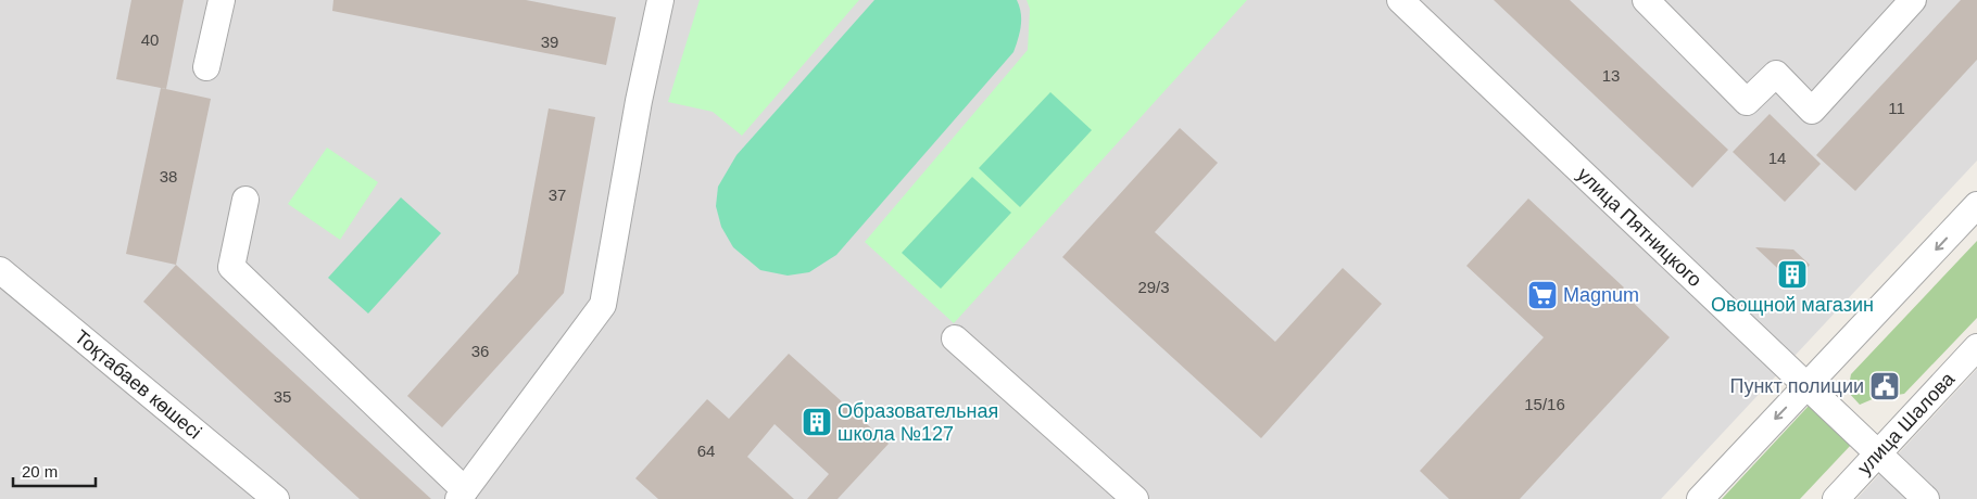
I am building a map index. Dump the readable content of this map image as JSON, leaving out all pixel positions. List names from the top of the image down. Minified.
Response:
{"streets":{"street":["улица Пятницкого","Тоқтабаев көшесі","улица Шалова"]},"crossings":[["улица Пятницкого","улица Шалова"]],"places":{"building":["Овощной магазин","Образовательная школа №127"],"supermarket":["Magnum"],"public building":["Пункт полиции"]},"house_numbers":["40","39","13","11","14","38","37","29/3","36","35","15/16","64"],"scale_bar":"20 m"}
